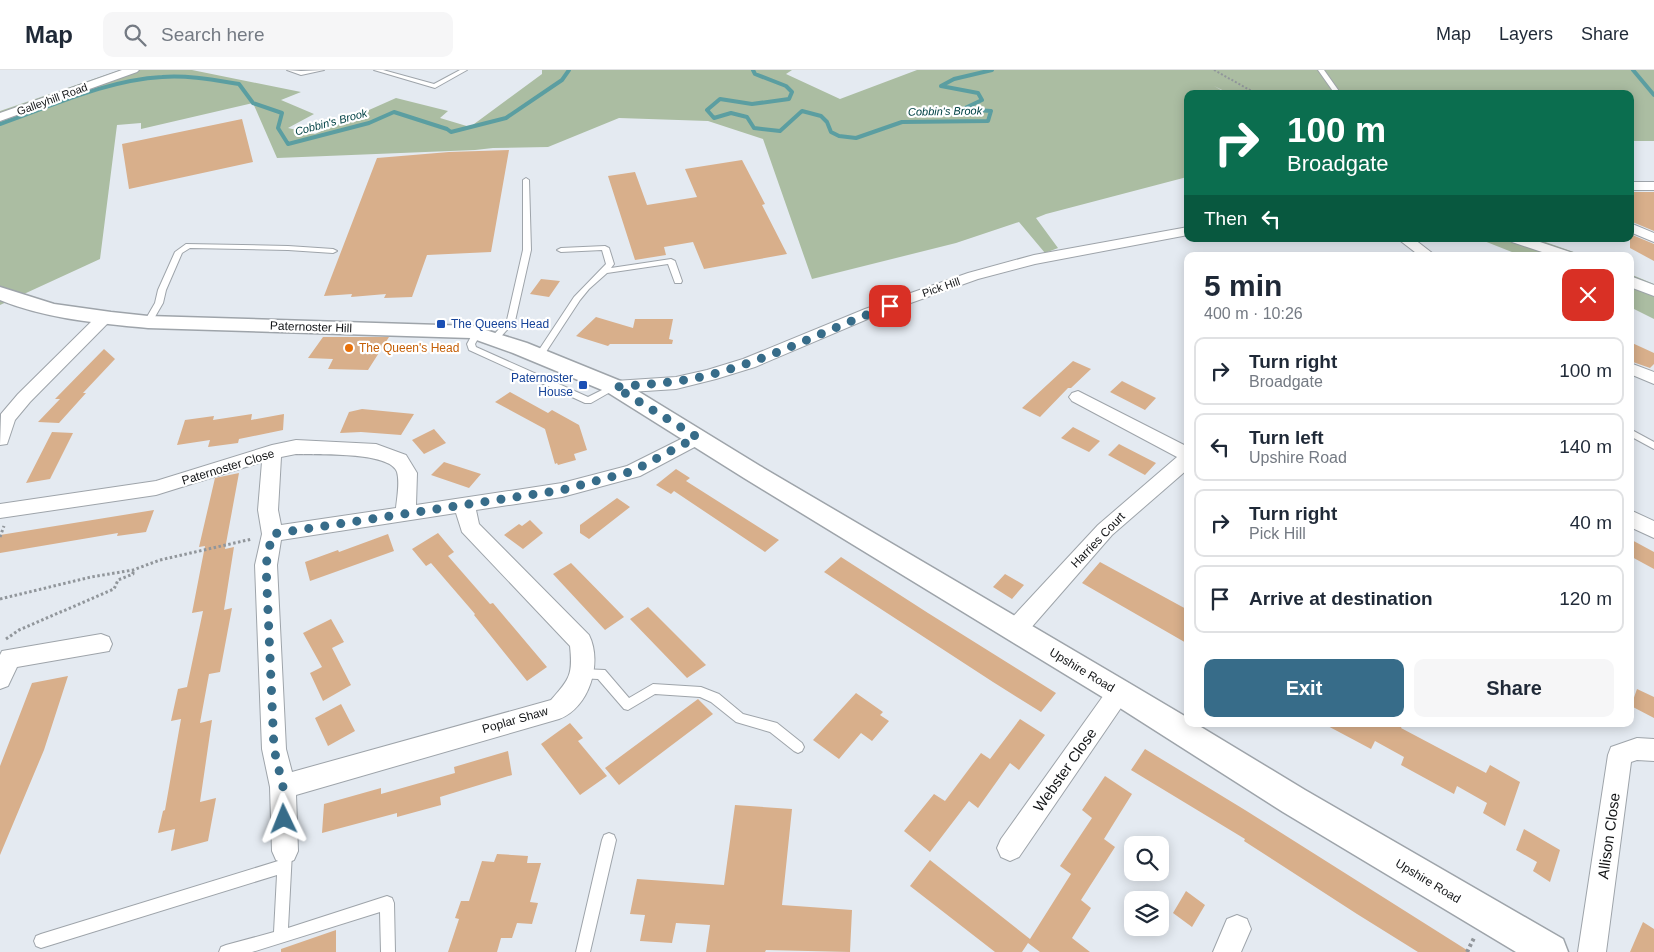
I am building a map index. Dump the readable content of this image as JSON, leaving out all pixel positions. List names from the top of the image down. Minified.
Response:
{"streets":{"street":["Galleyhill Road","Pick Hill","Paternoster Hill","Paternoster Close","Harries Court","Upshire Road","Poplar Shaw","Webster Close","Allison Close"]},"crossings":[["Pick Hill","Paternoster Hill"],["Pick Hill","Upshire Road"],["Paternoster Hill","Upshire Road"],["Harries Court","Upshire Road"],["Upshire Road","Webster Close"]],"water":["Cobbin's Brook"],"places":{"transit":["The Queens Head","Paternoster House"],"other":["The Queen's Head"]},"page":{"header":"Map","search":"Search here","nav":["Map","Layers","Share"],"turn":["100 m","Broadgate"],"then":"Then","heading":["5 min","400 m · 10:26"],"list":[{"name":"Turn right","note":"Broadgate","value":"100 m"},{"name":"Turn left","note":"Upshire Road","value":"140 m"},{"name":"Turn right","note":"Pick Hill","value":"40 m"},{"name":"Arrive at destination","value":"120 m"}],"buttons":["Exit","Share"]}}
